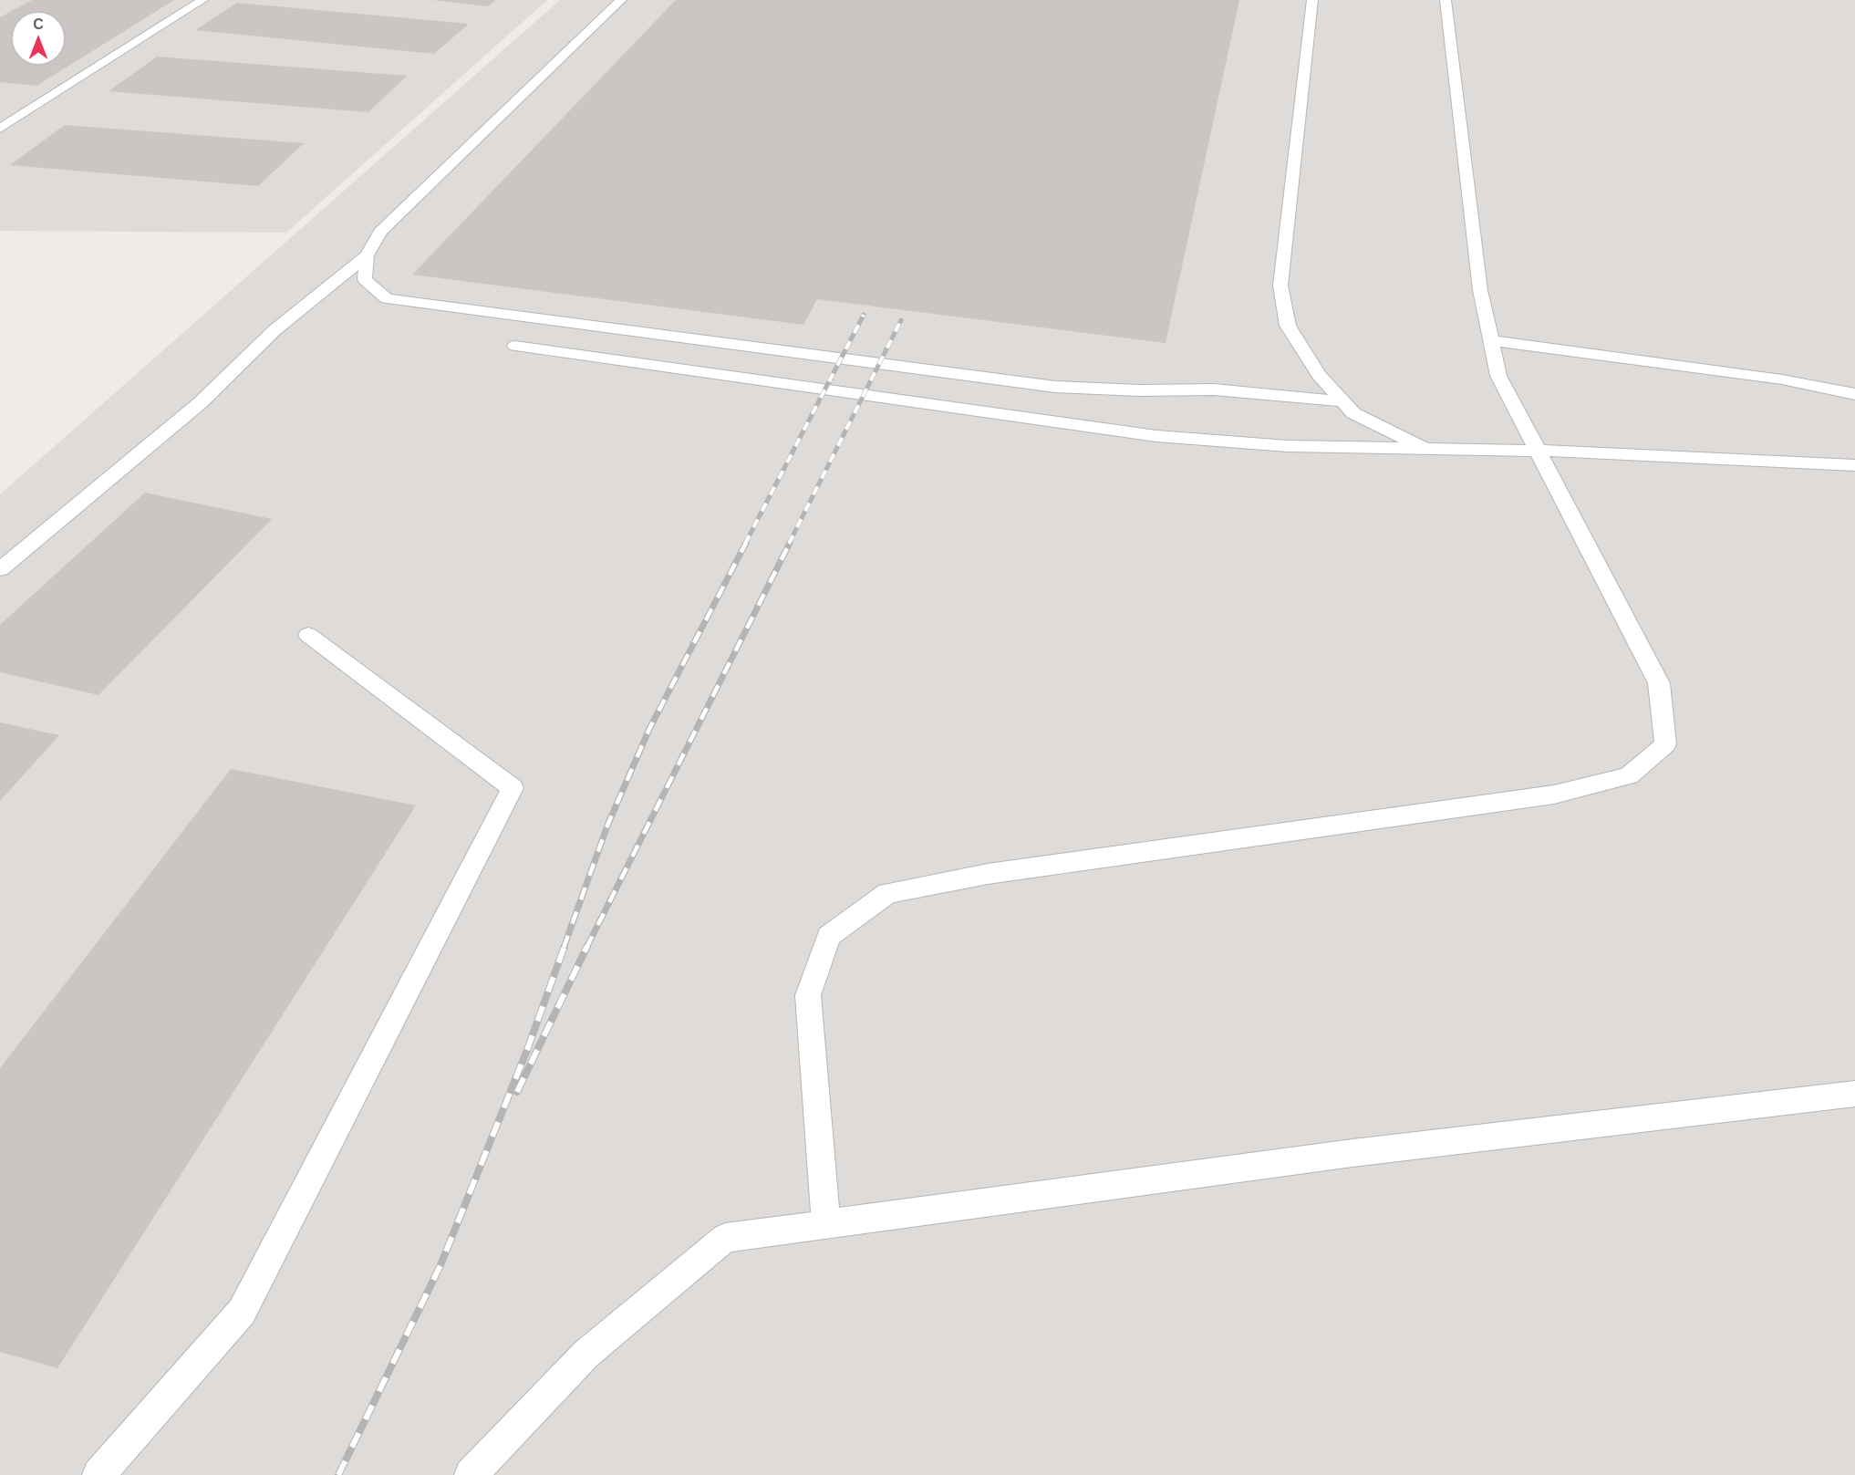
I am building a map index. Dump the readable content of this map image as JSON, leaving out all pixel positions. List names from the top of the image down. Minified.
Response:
{"north":"top"}
